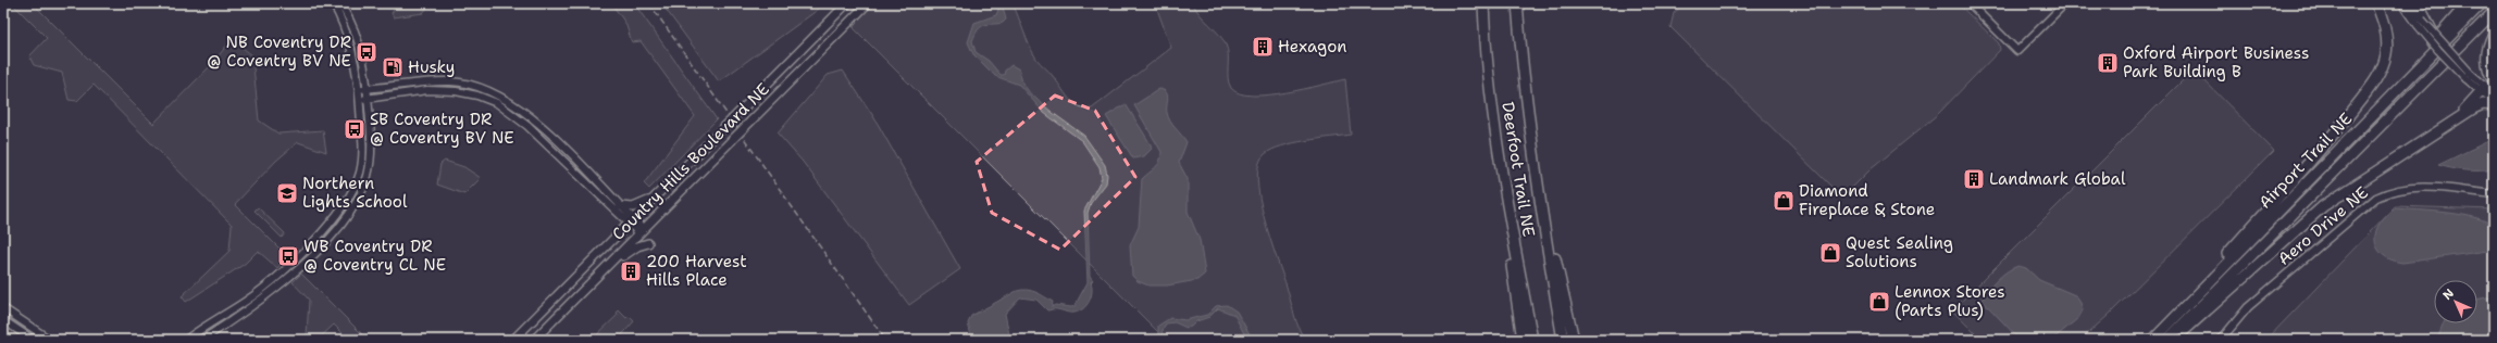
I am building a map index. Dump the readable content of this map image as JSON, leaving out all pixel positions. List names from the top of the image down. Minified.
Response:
{"streets":{"highway":["Airport Trail NE","Deerfoot Trail NE"],"main road":["Country Hills Boulevard NE"],"street":["Aero Drive NE"]},"places":{"building":["Hexagon","Oxford Airport Business Park Building B","Landmark Global","200 Harvest Hills Place"],"bus stop":["NB Coventry DR @ Coventry BV NE","SB Coventry DR @ Coventry BV NE","WB Coventry DR @ Coventry CL NE"],"fuel station":["Husky"],"school or university":["Northern Lights School"],"shop":["Diamond Fireplace & Stone","Quest Sealing Solutions","Lennox Stores (Parts Plus)"]},"north":"top left"}
